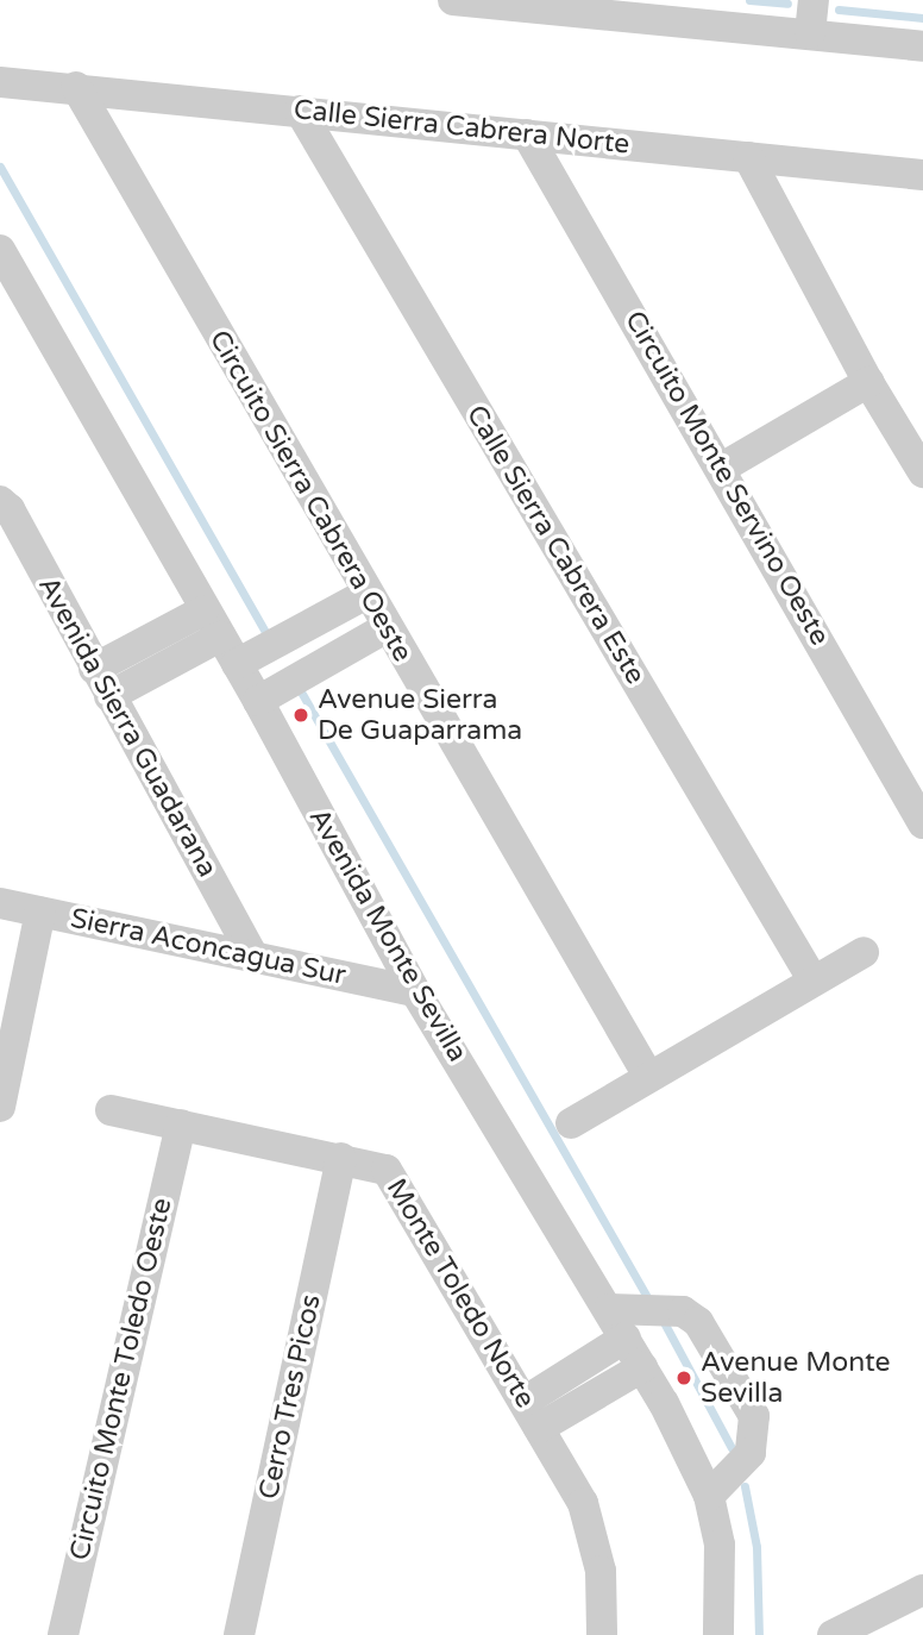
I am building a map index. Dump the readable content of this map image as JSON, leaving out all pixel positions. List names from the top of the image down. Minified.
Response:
{"streets":{"street":["Calle Sierra Cabrera Norte","Circuito Monte Servino Oeste","Circuito Sierra Cabrera Oeste","Calle Sierra Cabrera Este","Avenida Sierra Guadarana","Avenida Monte Sevilla","Sierra Aconcagua Sur","Monte Toledo Norte","Circuito Monte Toledo Oeste","Cerro Tres Picos"]},"crossings":[["Calle Sierra Cabrera Norte","Circuito Monte Servino Oeste"],["Calle Sierra Cabrera Norte","Circuito Sierra Cabrera Oeste"],["Calle Sierra Cabrera Norte","Calle Sierra Cabrera Este"],["Avenida Sierra Guadarana","Sierra Aconcagua Sur"],["Avenida Monte Sevilla","Sierra Aconcagua Sur"],["Monte Toledo Norte","Circuito Monte Toledo Oeste"],["Monte Toledo Norte","Cerro Tres Picos"]],"places":["Avenue Sierra De Guaparrama","Avenue Monte Sevilla"]}
